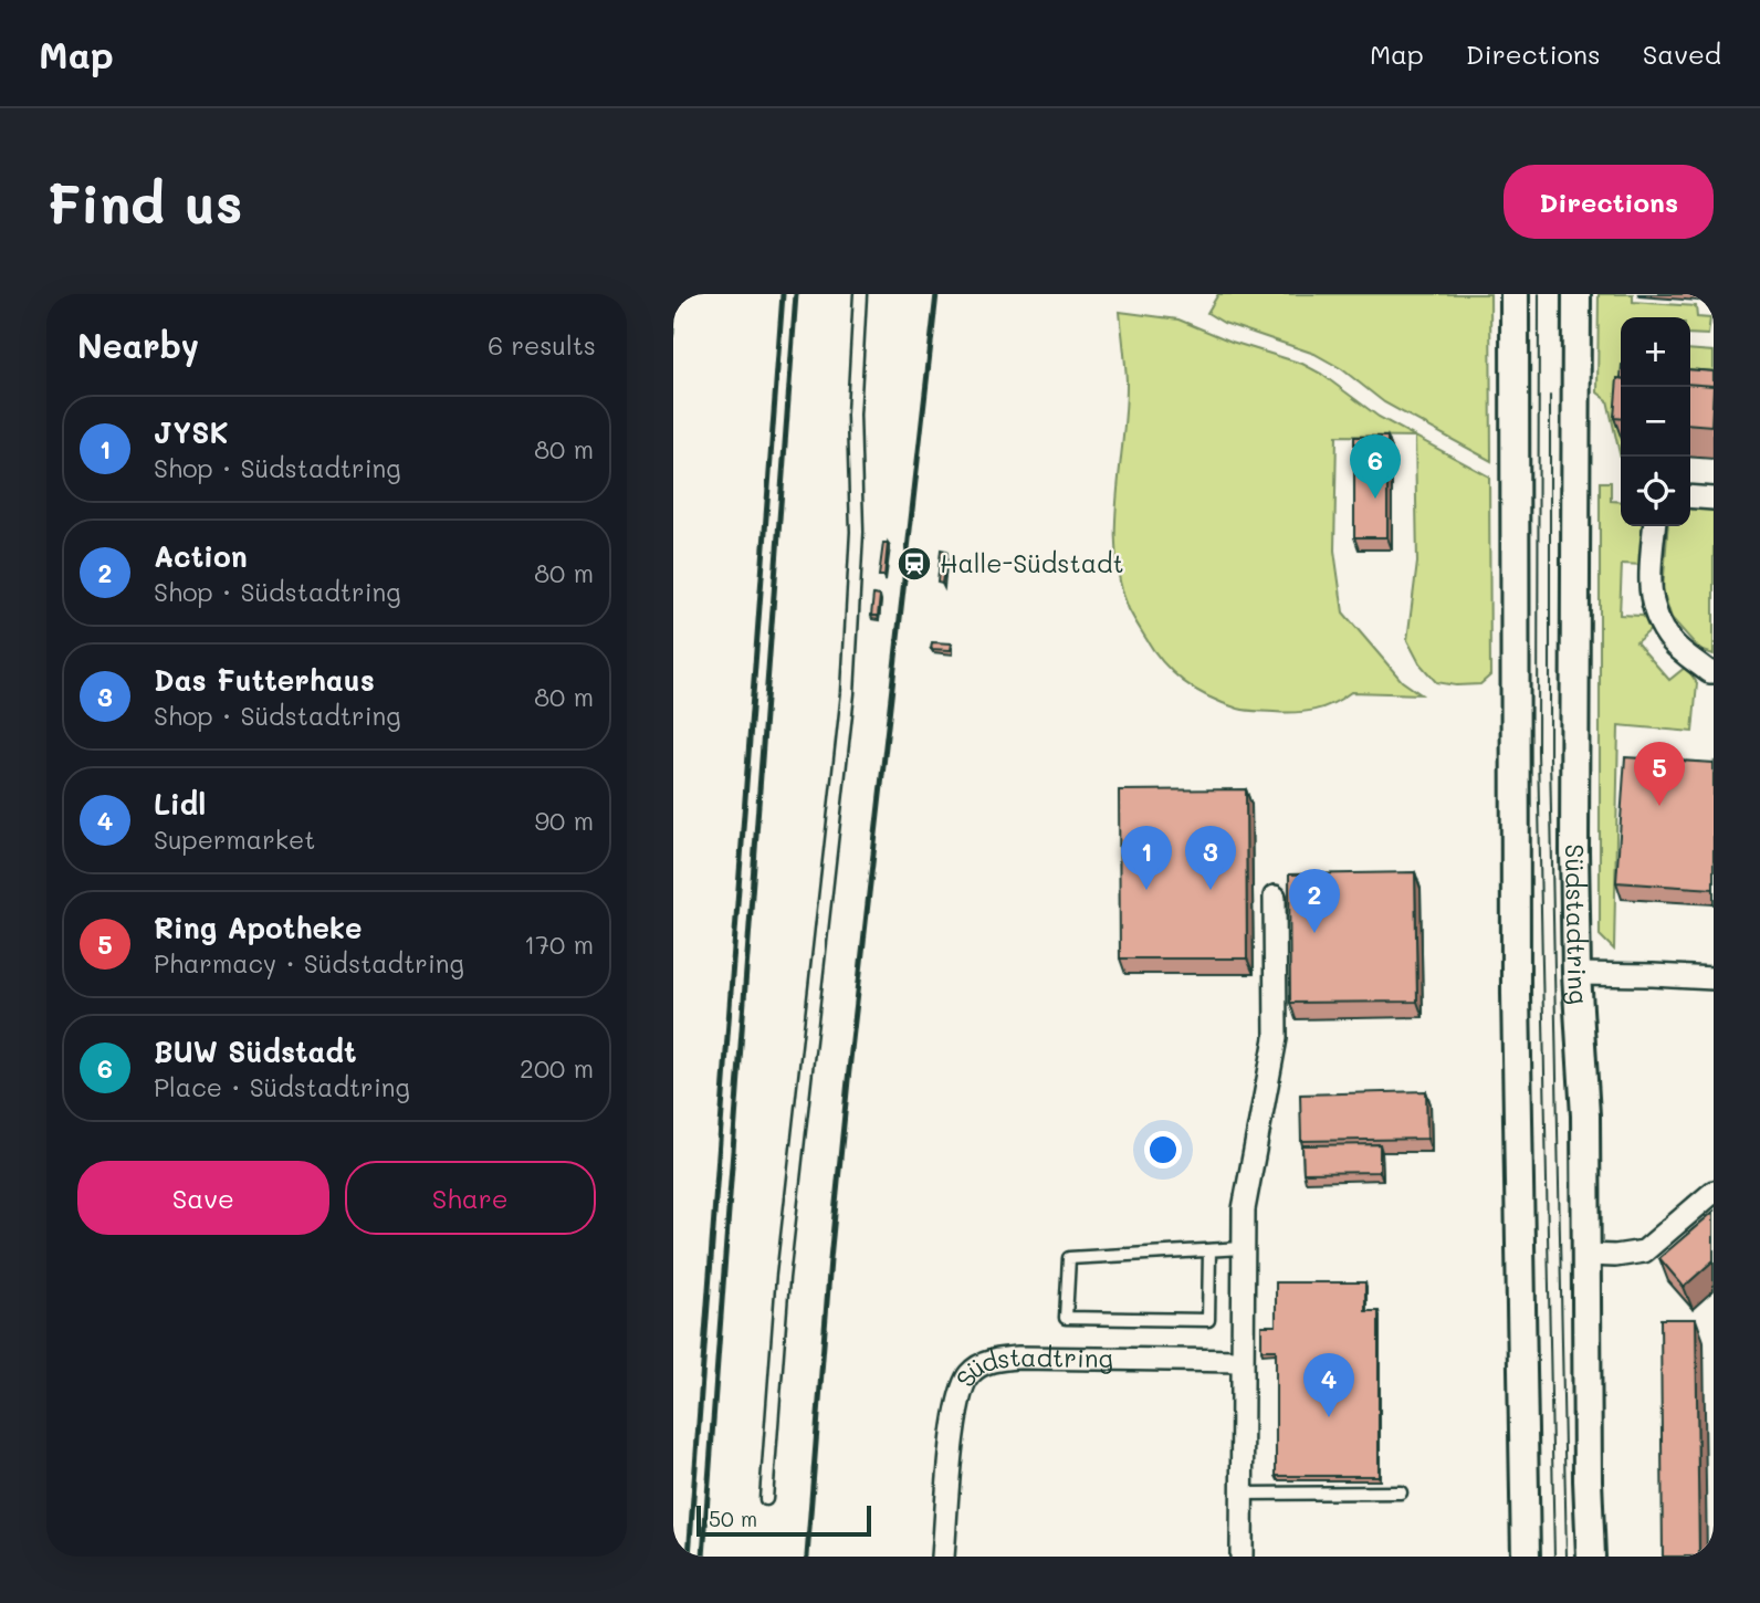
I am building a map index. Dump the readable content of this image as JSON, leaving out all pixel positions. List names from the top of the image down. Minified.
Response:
{"streets":{"street":["Südstadtring"]},"places":{"station":["Halle-Südstadt"]},"scale_bar":"50 m","page":{"header":"Map","nav":["Map","Directions","Saved"],"buttons":["Directions",["Save","Share"]],"title":"Find us","heading":["Nearby","6 results"],"map_buttons":["+","−"],"list":[{"mark":"1","name":"JYSK","note":"Shop · Südstadtring","value":"80 m"},{"mark":"2","name":"Action","note":"Shop · Südstadtring","value":"80 m"},{"mark":"3","name":"Das Futterhaus","note":"Shop · Südstadtring","value":"80 m"},{"mark":"4","name":"Lidl","note":"Supermarket","value":"90 m"},{"mark":"5","name":"Ring Apotheke","note":"Pharmacy · Südstadtring","value":"170 m"},{"mark":"6","name":"BUW Südstadt","note":"Place · Südstadtring","value":"200 m"}],"pins":["6","5","1","3","2","4"],"scale":"50 m"}}
